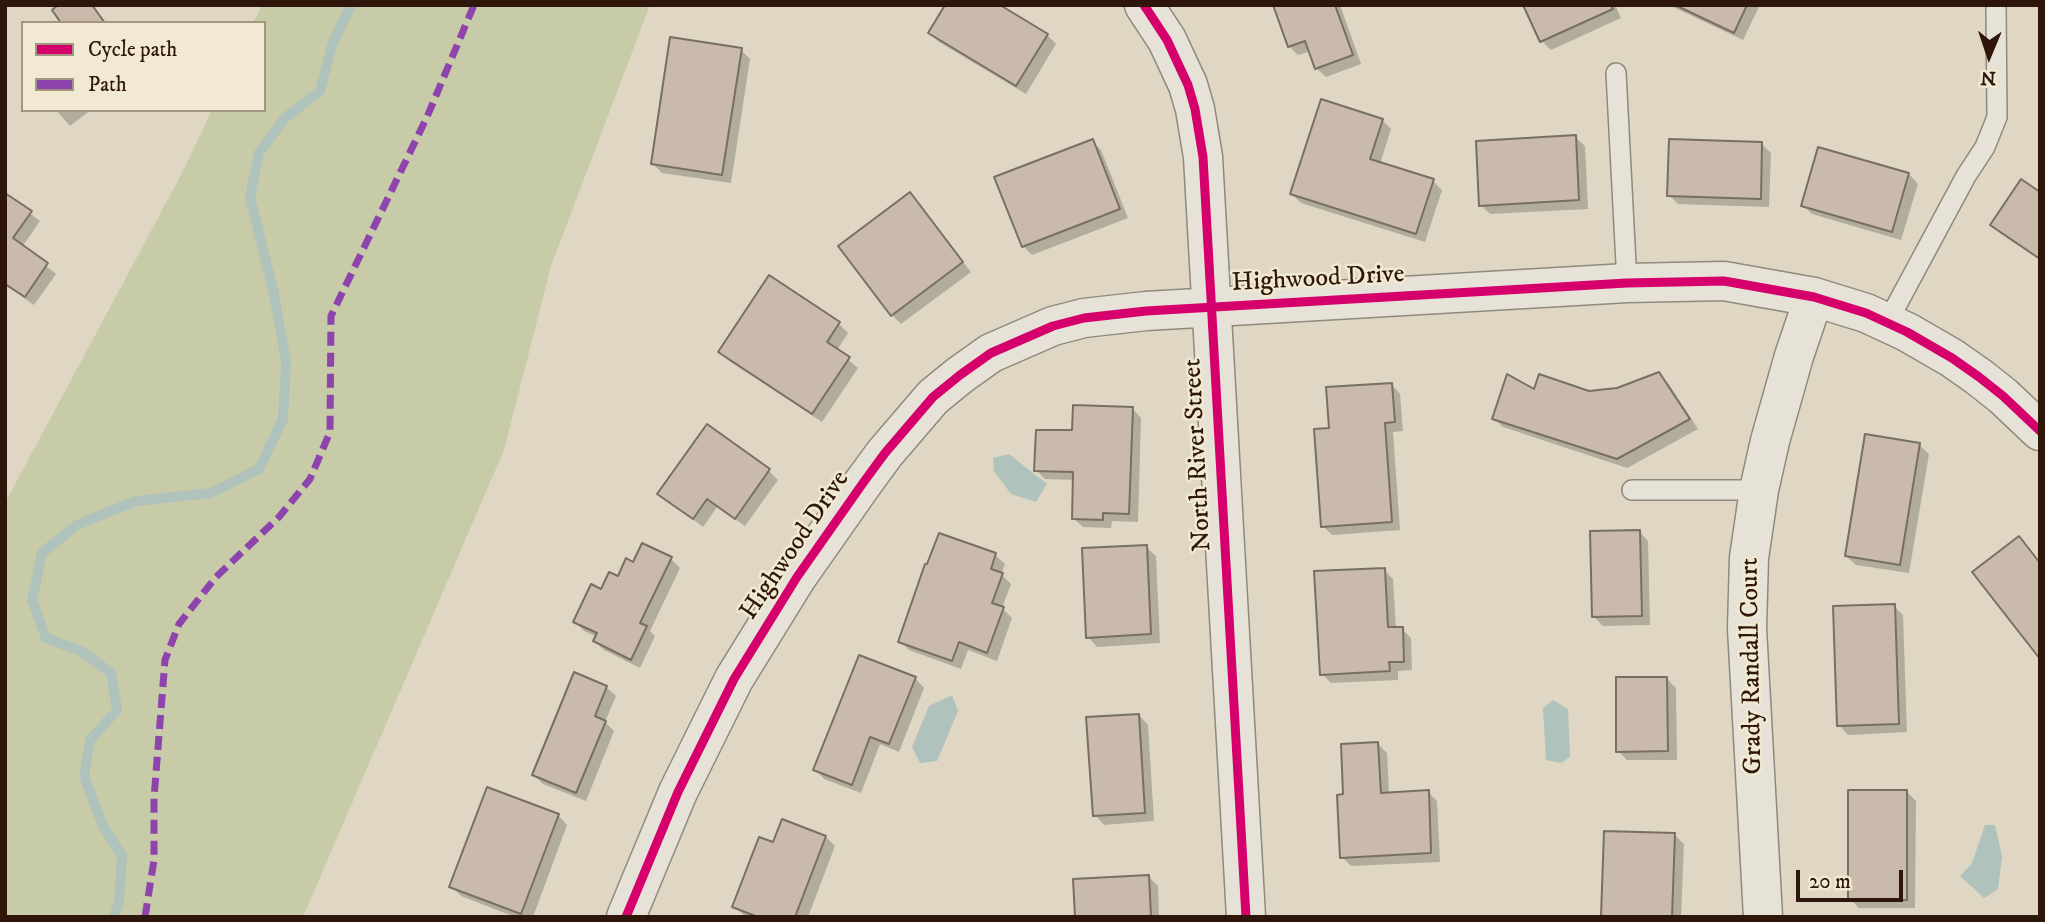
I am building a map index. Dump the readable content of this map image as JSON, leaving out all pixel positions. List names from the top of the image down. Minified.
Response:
{"streets":{"street":["Highwood Drive","North River Street","Grady Randall Court"]},"crossings":[["Highwood Drive","North River Street"],["Highwood Drive","Grady Randall Court"]],"legend":["Cycle path","Path"],"scale_bar":"20 m","north":"bottom"}
